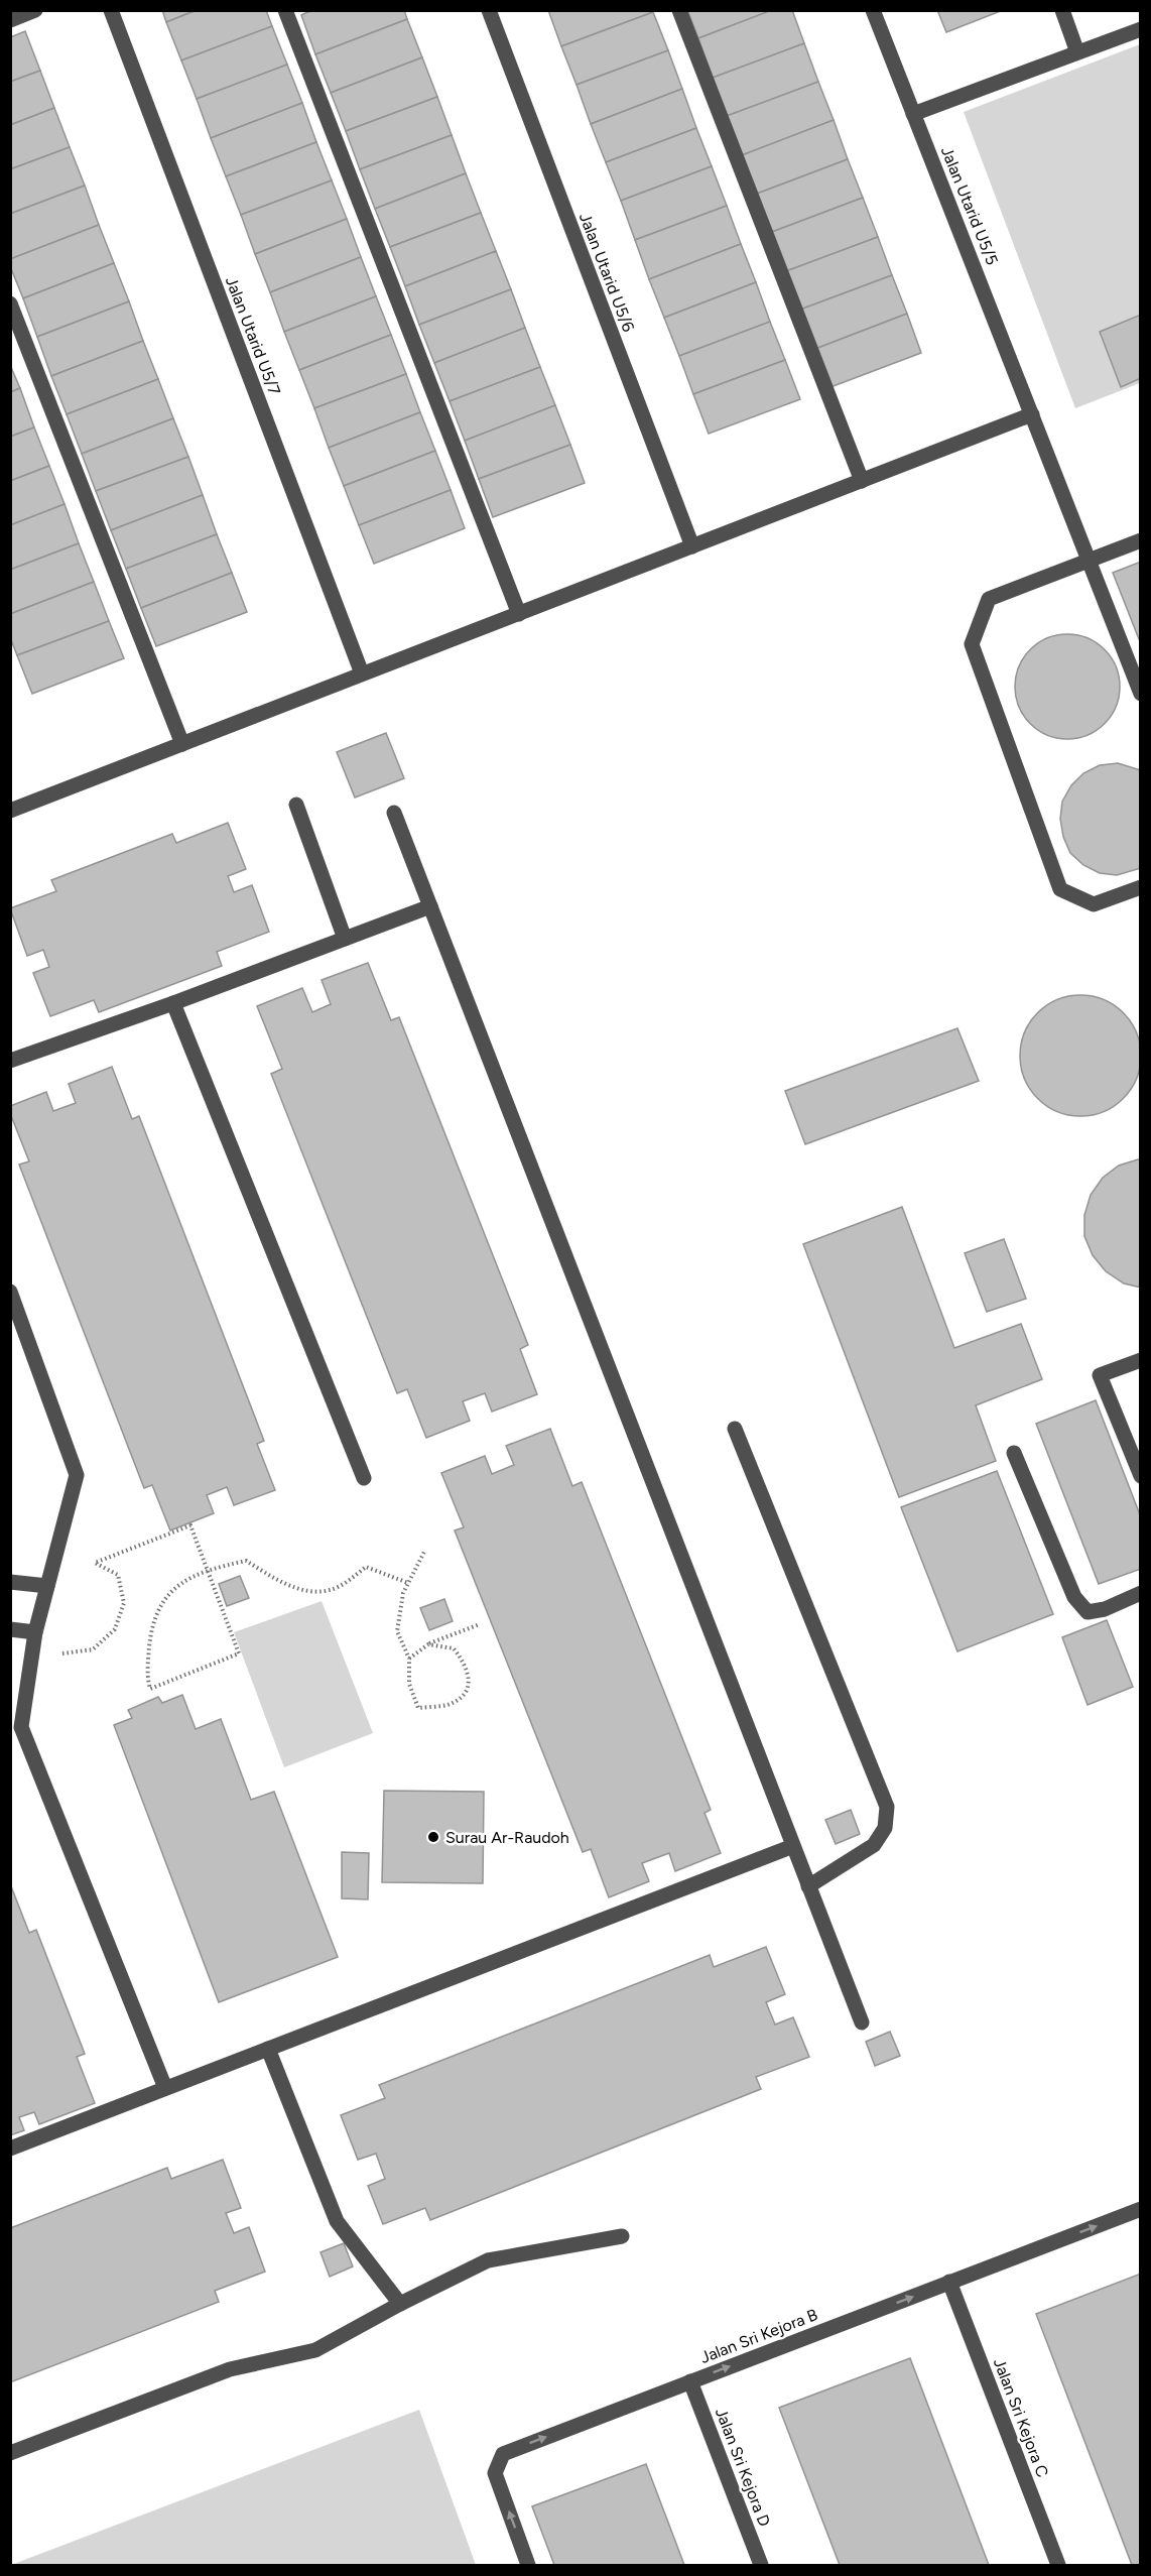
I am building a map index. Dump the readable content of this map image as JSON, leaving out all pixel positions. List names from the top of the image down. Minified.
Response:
{"streets":{"street":["Jalan Utarid U5/5","Jalan Utarid U5/6","Jalan Utarid U5/7","Jalan Sri Kejora B","Jalan Sri Kejora C","Jalan Sri Kejora D"]},"crossings":[["Jalan Sri Kejora B","Jalan Sri Kejora C"],["Jalan Sri Kejora B","Jalan Sri Kejora D"]],"one_way":["Jalan Sri Kejora B"],"places":["Surau Ar-Raudoh"]}
